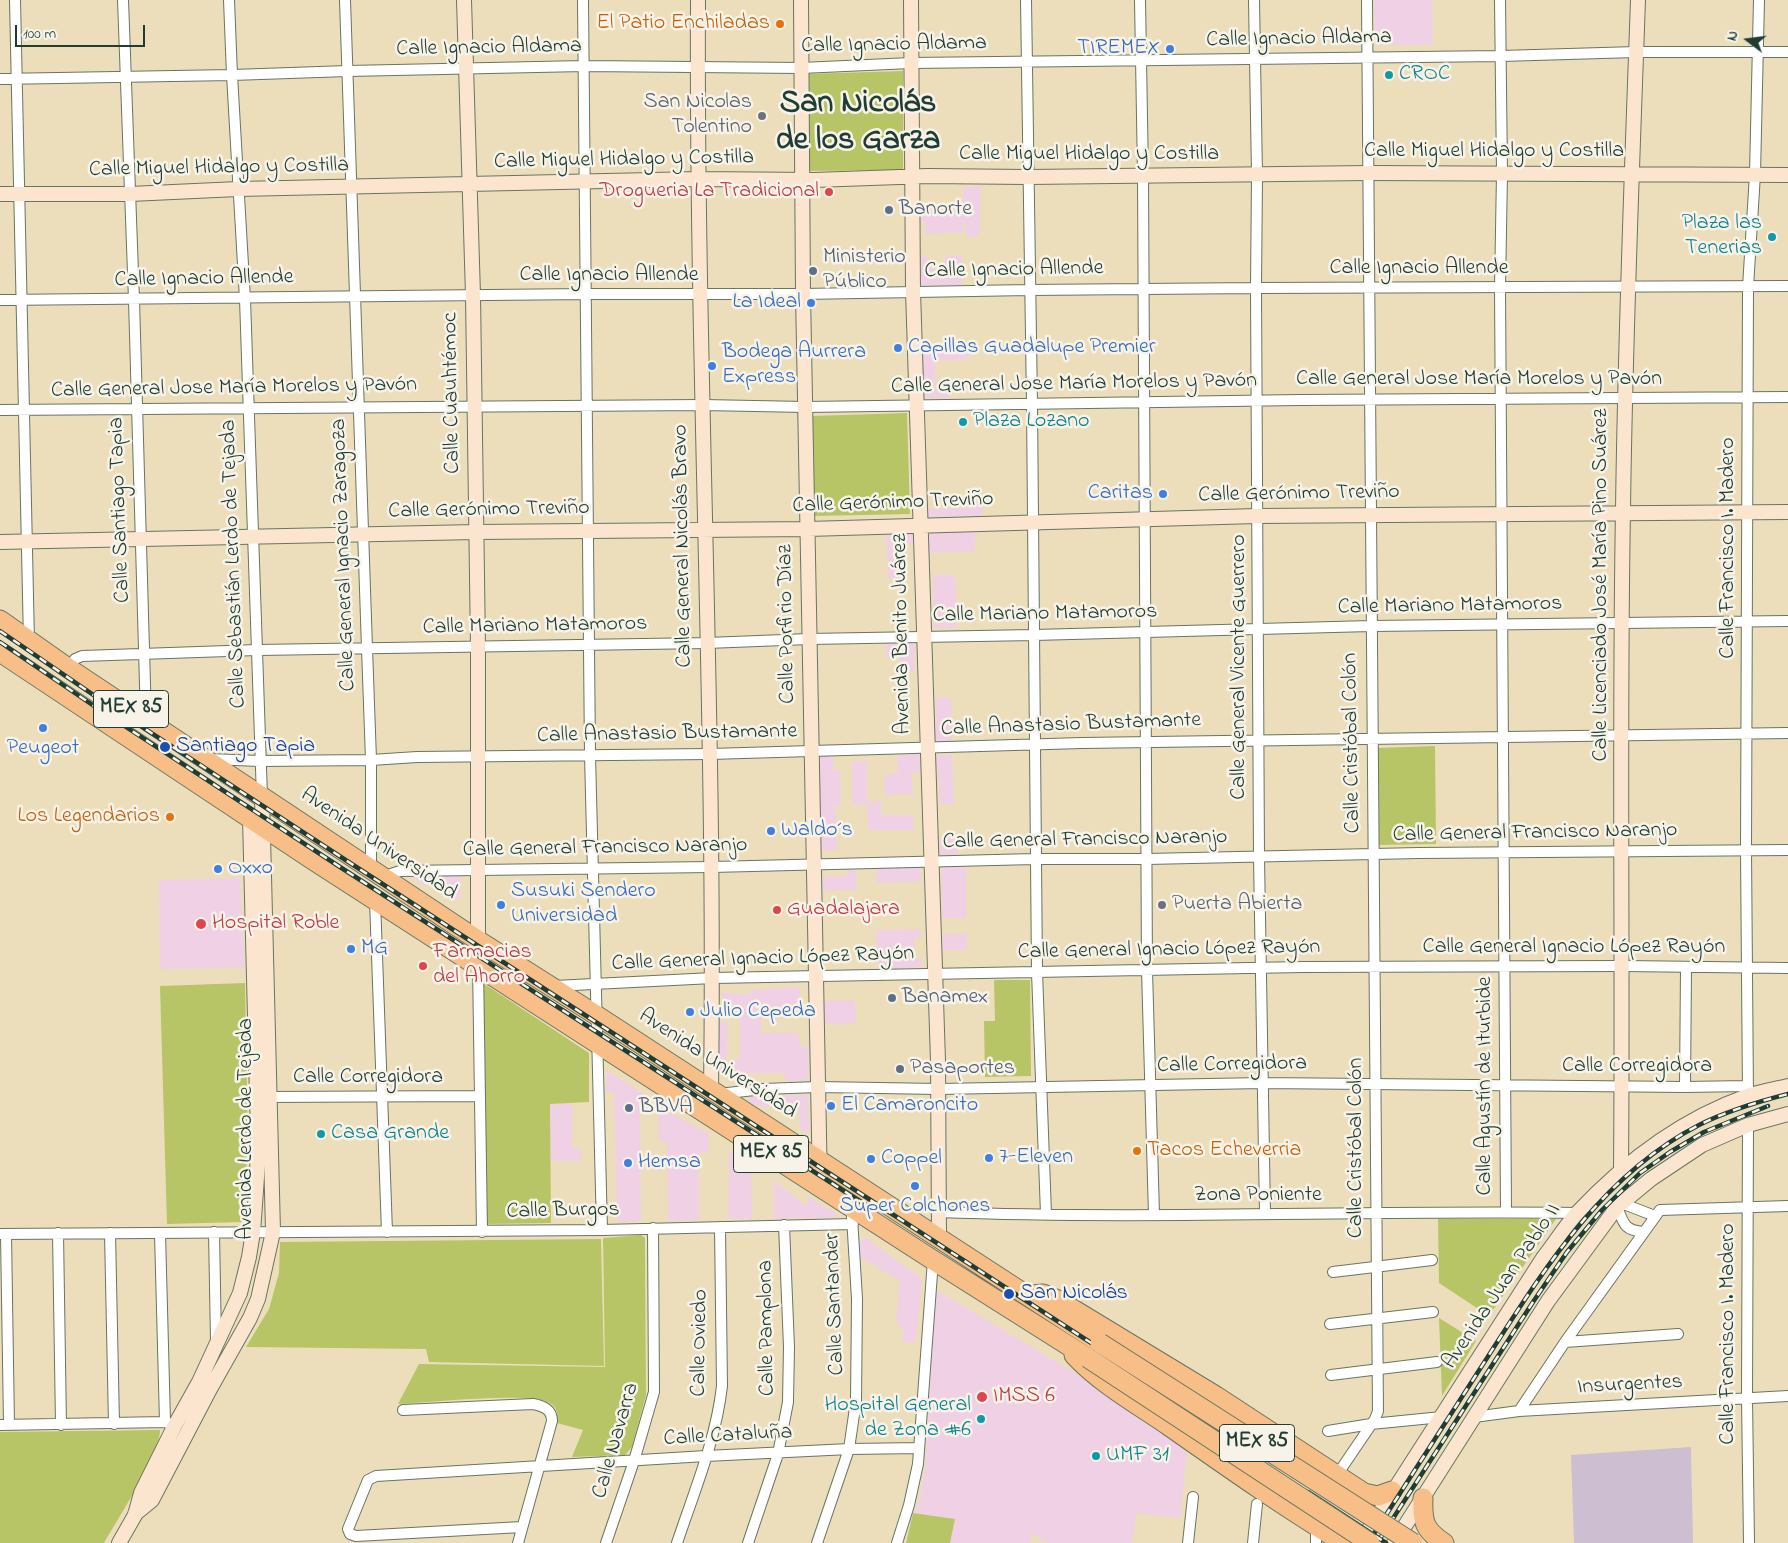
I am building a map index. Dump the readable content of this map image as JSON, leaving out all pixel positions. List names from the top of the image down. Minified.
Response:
{"streets":{"highway":["MEX 85","Avenida Universidad"],"street":["Calle Ignacio Aldama","Calle Miguel Hidalgo y Costilla","Calle Ignacio Allende","Calle General Jose María Morelos y Pavón","Calle Cuauhtémoc","Calle Gerónimo Treviño","Calle Santiago Tapia","Calle General Nicolás Bravo","Calle Francisco I. Madero","Calle General Ignacio Zaragoza","Calle Sebastián Lerdo de Tejada","Calle Licenciado José María Pino Suárez","Calle Mariano Matamoros","Calle Porfirio Díaz","Avenida Benito Juárez","Calle General Vicente Guerrero","Calle Anastasio Bustamante","Calle Cristóbal Colón","Calle General Francisco Naranjo","Calle General Ignacio López Rayón","Calle Corregidora","Calle Agustín de Iturbide","Avenida Lerdo de Tejada","Zona Poniente","Calle Burgos","Avenida Juan Pablo II","Calle Santander","Calle Pamplona","Calle Oviedo","Insurgentes","Calle Cataluña","Calle Navarra"]},"crossings":[["Calle Ignacio Aldama","Calle Cuauhtémoc"],["Calle Ignacio Aldama","Calle Santiago Tapia"],["Calle Ignacio Aldama","Calle General Nicolás Bravo"],["Calle Ignacio Aldama","Calle Francisco I. Madero"],["Calle Ignacio Aldama","Calle General Ignacio Zaragoza"],["Calle Ignacio Aldama","Calle Sebastián Lerdo de Tejada"],["Calle Ignacio Aldama","Calle Licenciado José María Pino Suárez"],["Calle Ignacio Aldama","Calle Porfirio Díaz"],["Calle Ignacio Aldama","Avenida Benito Juárez"],["Calle Ignacio Aldama","Calle General Vicente Guerrero"],["Calle Ignacio Aldama","Calle Cristóbal Colón"],["Calle Ignacio Aldama","Calle Agustín de Iturbide"],["Calle Miguel Hidalgo y Costilla","Calle Cuauhtémoc"],["Calle Miguel Hidalgo y Costilla","Calle Santiago Tapia"],["Calle Miguel Hidalgo y Costilla","Calle General Nicolás Bravo"],["Calle Miguel Hidalgo y Costilla","Calle Francisco I. Madero"],["Calle Miguel Hidalgo y Costilla","Calle General Ignacio Zaragoza"],["Calle Miguel Hidalgo y Costilla","Calle Sebastián Lerdo de Tejada"],["Calle Miguel Hidalgo y Costilla","Calle Licenciado José María Pino Suárez"],["Calle Miguel Hidalgo y Costilla","Calle Porfirio Díaz"],["Calle Miguel Hidalgo y Costilla","Avenida Benito Juárez"],["Calle Miguel Hidalgo y Costilla","Calle General Vicente Guerrero"],["Calle Miguel Hidalgo y Costilla","Calle Cristóbal Colón"],["Calle Miguel Hidalgo y Costilla","Calle Agustín de Iturbide"],["Calle Ignacio Allende","Calle Cuauhtémoc"],["Calle Ignacio Allende","Calle Santiago Tapia"],["Calle Ignacio Allende","Calle General Nicolás Bravo"],["Calle Ignacio Allende","Calle Francisco I. Madero"],["Calle Ignacio Allende","Calle General Ignacio Zaragoza"],["Calle Ignacio Allende","Calle Sebastián Lerdo de Tejada"],["Calle Ignacio Allende","Calle Licenciado José María Pino Suárez"],["Calle Ignacio Allende","Calle Porfirio Díaz"],["Calle Ignacio Allende","Avenida Benito Juárez"],["Calle Ignacio Allende","Calle General Vicente Guerrero"],["Calle Ignacio Allende","Calle Cristóbal Colón"],["Calle Ignacio Allende","Calle Agustín de Iturbide"],["Calle General Jose María Morelos y Pavón","Calle Cuauhtémoc"],["Calle General Jose María Morelos y Pavón","Calle Santiago Tapia"],["Calle General Jose María Morelos y Pavón","Calle General Nicolás Bravo"],["Calle General Jose María Morelos y Pavón","Calle Francisco I. Madero"],["Calle General Jose María Morelos y Pavón","Calle General Ignacio Zaragoza"],["Calle General Jose María Morelos y Pavón","Calle Sebastián Lerdo de Tejada"],["Calle General Jose María Morelos y Pavón","Calle Licenciado José María Pino Suárez"],["Calle General Jose María Morelos y Pavón","Calle Porfirio Díaz"],["Calle General Jose María Morelos y Pavón","Avenida Benito Juárez"],["Calle General Jose María Morelos y Pavón","Calle General Vicente Guerrero"],["Calle General Jose María Morelos y Pavón","Calle Cristóbal Colón"],["Calle General Jose María Morelos y Pavón","Calle Agustín de Iturbide"],["Calle Cuauhtémoc","Calle Gerónimo Treviño"],["Calle Cuauhtémoc","Calle Mariano Matamoros"],["Calle Cuauhtémoc","Calle Anastasio Bustamante"],["Calle Cuauhtémoc","Calle General Francisco Naranjo"],["Calle Cuauhtémoc","Avenida Universidad"],["Calle Gerónimo Treviño","Calle Santiago Tapia"],["Calle Gerónimo Treviño","Calle General Nicolás Bravo"],["Calle Gerónimo Treviño","Calle Francisco I. Madero"],["Calle Gerónimo Treviño","Calle General Ignacio Zaragoza"],["Calle Gerónimo Treviño","Calle Sebastián Lerdo de Tejada"],["Calle Gerónimo Treviño","Calle Licenciado José María Pino Suárez"],["Calle Gerónimo Treviño","Calle Porfirio Díaz"],["Calle Gerónimo Treviño","Avenida Benito Juárez"],["Calle Gerónimo Treviño","Calle General Vicente Guerrero"],["Calle Gerónimo Treviño","Calle Cristóbal Colón"],["Calle Gerónimo Treviño","Calle Agustín de Iturbide"],["Calle Santiago Tapia","Calle Mariano Matamoros"],["Calle Santiago Tapia","Avenida Universidad"],["Calle General Nicolás Bravo","Calle Mariano Matamoros"],["Calle General Nicolás Bravo","Calle Anastasio Bustamante"],["Calle General Nicolás Bravo","Calle General Francisco Naranjo"],["Calle General Nicolás Bravo","Avenida Universidad"],["Calle General Nicolás Bravo","Calle General Ignacio López Rayón"],["Calle General Nicolás Bravo","Calle Corregidora"],["Calle Francisco I. Madero","Calle Mariano Matamoros"],["Calle Francisco I. Madero","Calle Anastasio Bustamante"],["Calle Francisco I. Madero","Calle General Francisco Naranjo"],["Calle Francisco I. Madero","Calle General Ignacio López Rayón"],["Calle Francisco I. Madero","Calle Corregidora"],["Calle Francisco I. Madero","Avenida Juan Pablo II"],["Calle Francisco I. Madero","Insurgentes"],["Calle General Ignacio Zaragoza","Calle Mariano Matamoros"],["Calle General Ignacio Zaragoza","Calle Anastasio Bustamante"],["Calle General Ignacio Zaragoza","Calle General Francisco Naranjo"],["Calle General Ignacio Zaragoza","Avenida Universidad"],["Calle Sebastián Lerdo de Tejada","Calle Mariano Matamoros"],["Calle Sebastián Lerdo de Tejada","Calle Anastasio Bustamante"],["Calle Sebastián Lerdo de Tejada","Avenida Universidad"],["Calle Sebastián Lerdo de Tejada","Avenida Lerdo de Tejada"],["Calle Licenciado José María Pino Suárez","Calle Mariano Matamoros"],["Calle Licenciado José María Pino Suárez","Calle Anastasio Bustamante"],["Calle Licenciado José María Pino Suárez","Calle General Francisco Naranjo"],["Calle Licenciado José María Pino Suárez","Calle General Ignacio López Rayón"],["Calle Licenciado José María Pino Suárez","Calle Corregidora"],["Calle Licenciado José María Pino Suárez","Avenida Juan Pablo II"],["Calle Mariano Matamoros","Calle Porfirio Díaz"],["Calle Mariano Matamoros","Avenida Benito Juárez"],["Calle Mariano Matamoros","Calle General Vicente Guerrero"],["Calle Mariano Matamoros","Calle Cristóbal Colón"],["Calle Mariano Matamoros","Avenida Universidad"],["Calle Mariano Matamoros","Calle Agustín de Iturbide"],["Calle Porfirio Díaz","Calle Anastasio Bustamante"],["Calle Porfirio Díaz","Calle General Francisco Naranjo"],["Calle Porfirio Díaz","Avenida Universidad"],["Calle Porfirio Díaz","Calle General Ignacio López Rayón"],["Calle Porfirio Díaz","Calle Corregidora"],["Avenida Benito Juárez","Calle Anastasio Bustamante"],["Avenida Benito Juárez","Calle General Francisco Naranjo"],["Avenida Benito Juárez","Avenida Universidad"],["Avenida Benito Juárez","Calle General Ignacio López Rayón"],["Avenida Benito Juárez","Calle Corregidora"],["Avenida Benito Juárez","Zona Poniente"],["Calle General Vicente Guerrero","Calle Anastasio Bustamante"],["Calle General Vicente Guerrero","Calle General Francisco Naranjo"],["Calle General Vicente Guerrero","Calle General Ignacio López Rayón"],["Calle General Vicente Guerrero","Calle Corregidora"],["Calle General Vicente Guerrero","Zona Poniente"],["Calle Anastasio Bustamante","Calle Cristóbal Colón"],["Calle Anastasio Bustamante","Avenida Universidad"],["Calle Anastasio Bustamante","Calle Agustín de Iturbide"],["Calle Cristóbal Colón","Calle General Francisco Naranjo"],["Calle Cristóbal Colón","Calle General Ignacio López Rayón"],["Calle Cristóbal Colón","Calle Corregidora"],["Calle Cristóbal Colón","Zona Poniente"],["Calle General Francisco Naranjo","Avenida Universidad"],["Calle General Francisco Naranjo","Calle Agustín de Iturbide"],["Avenida Universidad","Calle General Ignacio López Rayón"],["Avenida Universidad","Calle Corregidora"],["Avenida Universidad","Avenida Lerdo de Tejada"],["Avenida Universidad","Calle Burgos"],["Avenida Universidad","Calle Santander"],["Calle General Ignacio López Rayón","Calle Agustín de Iturbide"],["Calle Corregidora","Calle Agustín de Iturbide"],["Calle Corregidora","Avenida Lerdo de Tejada"],["Calle Corregidora","Avenida Juan Pablo II"],["Calle Agustín de Iturbide","Zona Poniente"],["Avenida Lerdo de Tejada","Calle Burgos"],["Zona Poniente","Avenida Juan Pablo II"],["Calle Burgos","Calle Santander"],["Calle Burgos","Calle Pamplona"],["Calle Burgos","Calle Oviedo"],["Calle Burgos","Calle Navarra"],["Avenida Juan Pablo II","Insurgentes"],["Calle Santander","Calle Cataluña"],["Calle Pamplona","Calle Cataluña"],["Calle Oviedo","Calle Cataluña"],["Calle Cataluña","Calle Navarra"]],"districts":["San Nicolás de los Garza"],"places":["El Patio Enchiladas","TIREMEX","CROC","San Nicolas Tolentino","Drogueria La Tradicional","Banorte","Plaza las Tenerias","Ministerio Público","La Ideal","Capillas Guadalupe Premier","Bodega Aurrera Express","Plaza Lozano","Caritas","Peugeot","Santiago Tapia","Los Legendarios","Waldo´s","Oxxo","Susuki Sendero Universidad","Puerta Abierta","Guadalajara","Hospital Roble","MG","Farmacias del Ahorro","Banamex","Julio Cepeda","Pasaportes","El Camaroncito","BBVA","Casa Grande","Tacos Echeverria","7-Eleven","Coppel","Hemsa","Super Colchones","San Nicolás","IMSS 6","Hospital General de Zona #6","UMF 31"],"scale_bar":"100 m","north":"left"}
